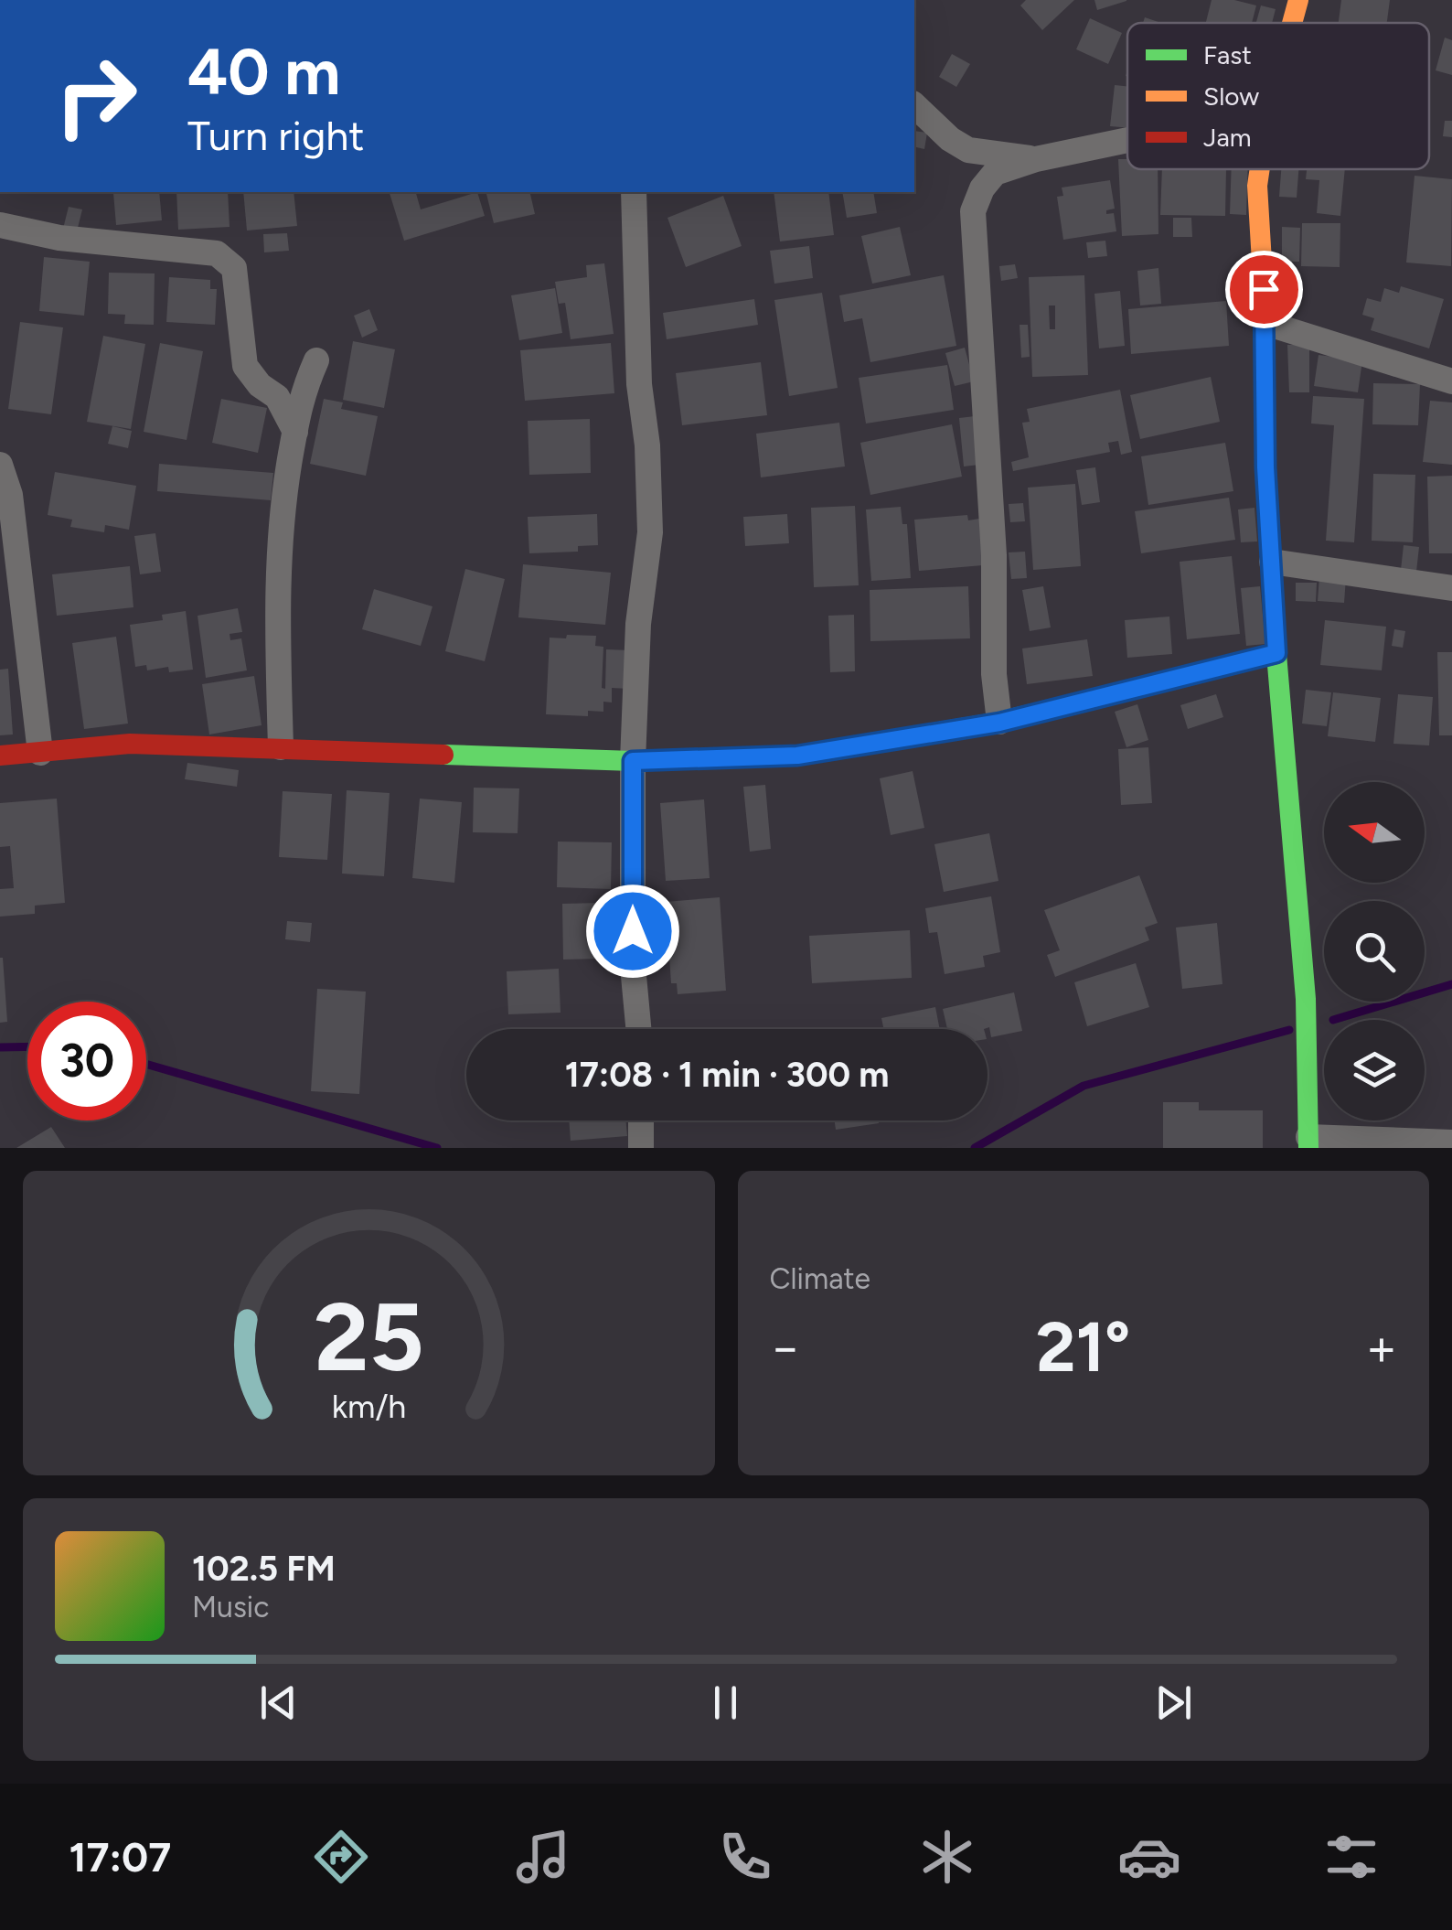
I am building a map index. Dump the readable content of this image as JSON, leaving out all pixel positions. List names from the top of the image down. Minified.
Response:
{"legend":["Fast","Slow","Jam"],"north":"left","page":{"turn":["40 m","Turn right"],"limit":"30","trip":"17:08 · 1 min · 300 m","tile":"Climate","heat":["−","21°","+"],"song":["102.5 FM","Music"],"tabs":"17:07","gauge":["25","km/h"]}}
